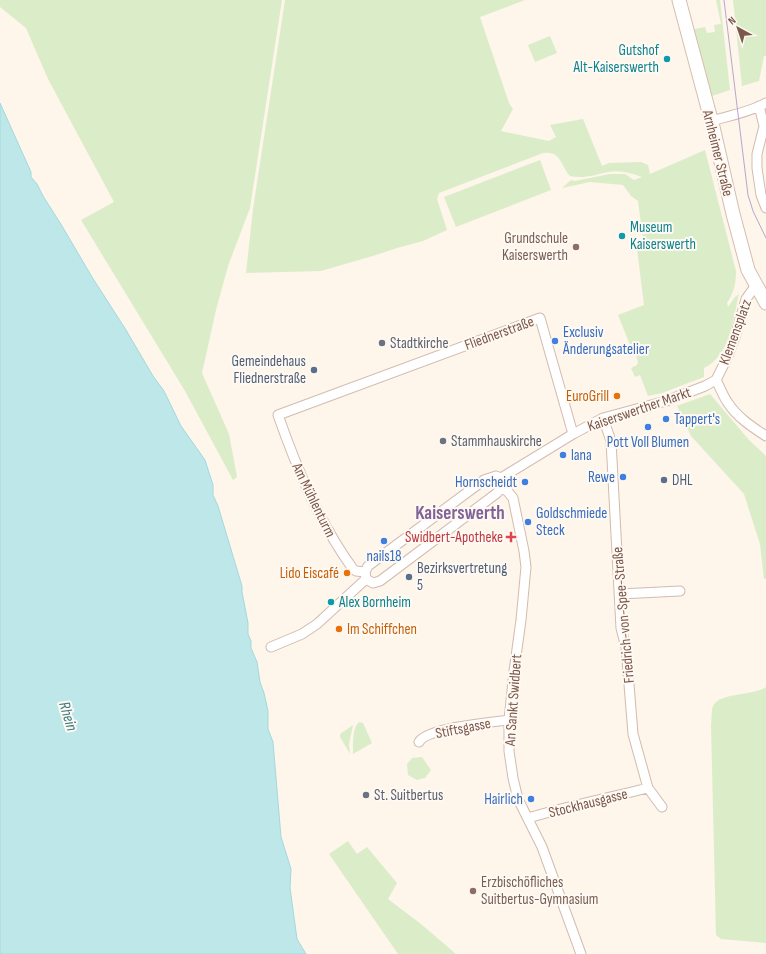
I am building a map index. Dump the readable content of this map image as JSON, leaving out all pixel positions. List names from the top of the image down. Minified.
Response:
{"streets":{"main road":["Arnheimer Straße"],"street":["Klemensplatz","Fliednerstraße","Kaiserswerther Markt","Am Mühlenturm","Friedrich-von-Spee-Straße","An Sankt Swidbert","Stiftsgasse","Stockhausgasse"]},"crossings":[["Arnheimer Straße","Klemensplatz"],["Klemensplatz","Kaiserswerther Markt"],["Fliednerstraße","Kaiserswerther Markt"],["Fliednerstraße","Am Mühlenturm"],["Kaiserswerther Markt","Am Mühlenturm"],["Kaiserswerther Markt","Friedrich-von-Spee-Straße"],["Friedrich-von-Spee-Straße","Stockhausgasse"],["An Sankt Swidbert","Stiftsgasse"],["An Sankt Swidbert","Stockhausgasse"]],"districts":["Kaiserswerth"],"water":["Rhein"],"places":{"other":["Gutshof Alt-Kaiserswerth","Museum Kaiserswerth","Grundschule Kaiserswerth","Exclusiv Änderungsatelier","Stadtkirche","Gemeindehaus Fliednerstraße","EuroGrill","Tappert's","Pott Voll Blumen","Stammhauskirche","lana","Rewe","DHL","Hornscheidt","Goldschmiede Steck","nails18","Lido Eiscafé","Bezirksvertretung 5","Alex Bornheim","Im Schiffchen","St. Suitbertus","Hairlich","Erzbischöfliches Suitbertus-Gymnasium"],"health":["Swidbert-Apotheke"]},"north":"top left"}
